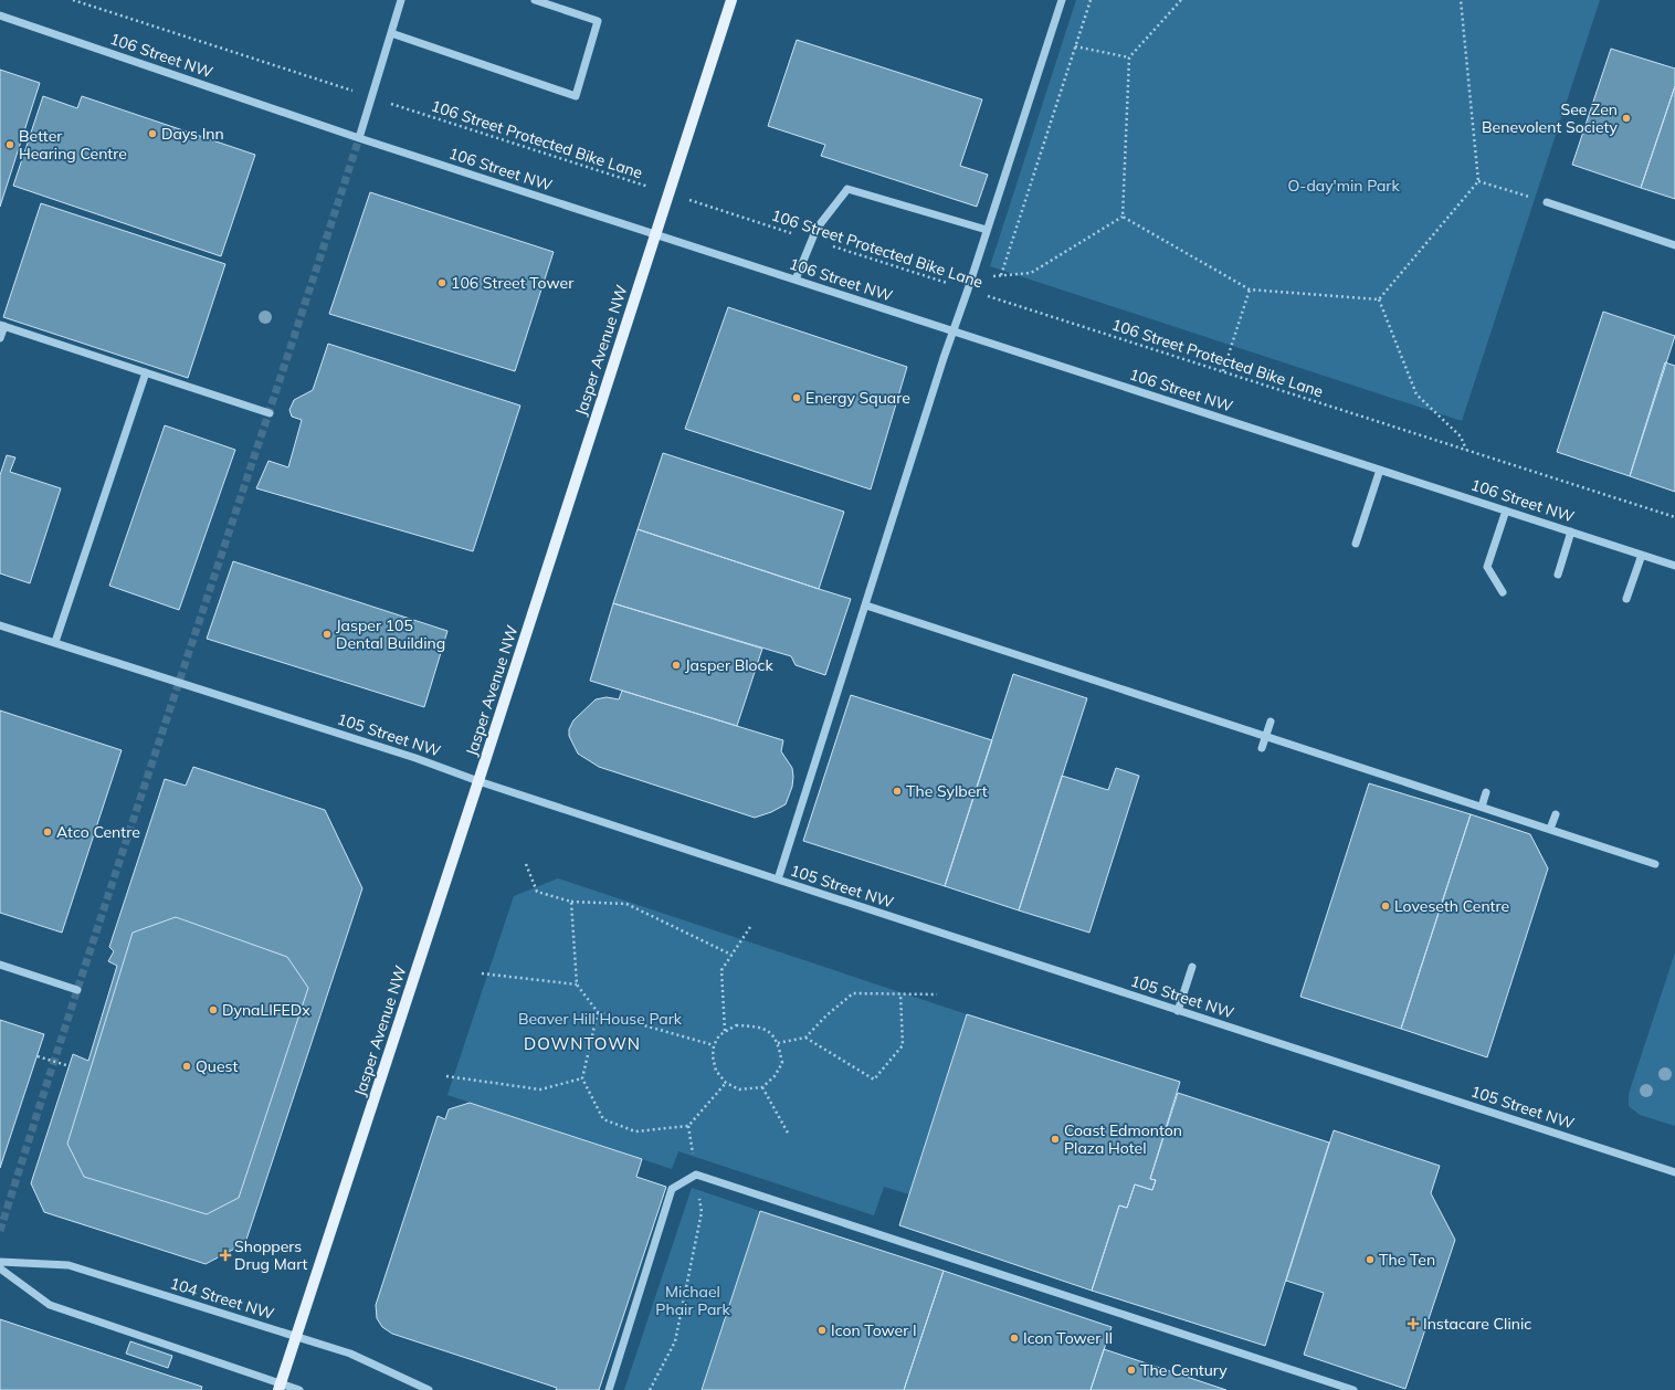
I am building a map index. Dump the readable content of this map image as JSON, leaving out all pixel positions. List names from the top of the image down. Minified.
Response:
{"streets":{"main road":["Jasper Avenue NW"],"street":["106 Street NW","105 Street NW","104 Street NW"],"path":["106 Street Protected Bike Lane"]},"crossings":[["106 Street NW","Jasper Avenue NW"],["106 Street Protected Bike Lane","Jasper Avenue NW"],["Jasper Avenue NW","105 Street NW"],["Jasper Avenue NW","104 Street NW"]],"districts":["DOWNTOWN"],"parks":["O-day'min Park","Beaver Hill House Park","Michael Phair Park"],"places":{"other":["See Zen Benevolent Society","Days Inn","Better Hearing Centre","106 Street Tower","Energy Square","Jasper 105 Dental Building","Jasper Block","The Sylbert","Atco Centre","Loveseth Centre","DynaLIFEDx","Quest","Coast Edmonton Plaza Hotel","The Ten","Icon Tower I","Icon Tower II","The Century"],"health":["Shoppers Drug Mart","Instacare Clinic"]}}
